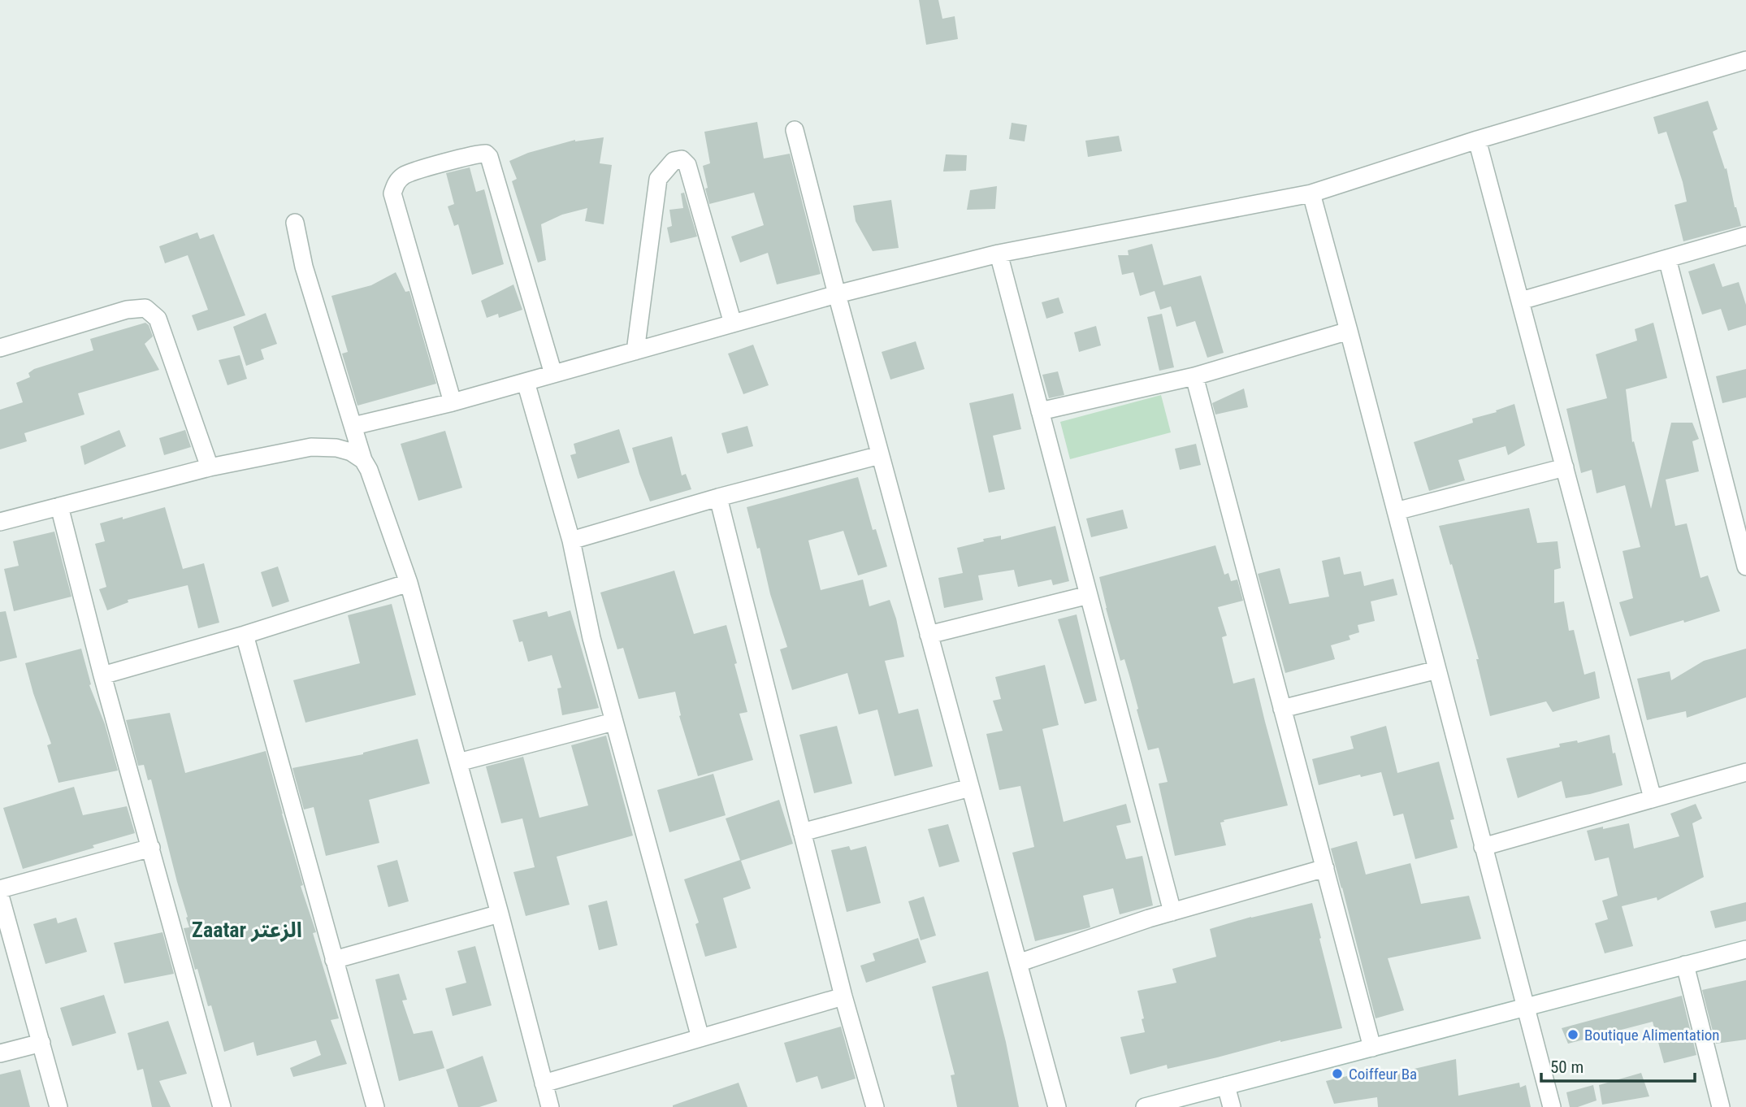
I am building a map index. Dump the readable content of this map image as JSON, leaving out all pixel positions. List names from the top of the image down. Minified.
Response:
{"districts":["Zaatar الزعتر"],"places":["Boutique Alimentation","Coiffeur Ba"],"scale_bar":"50 m"}
